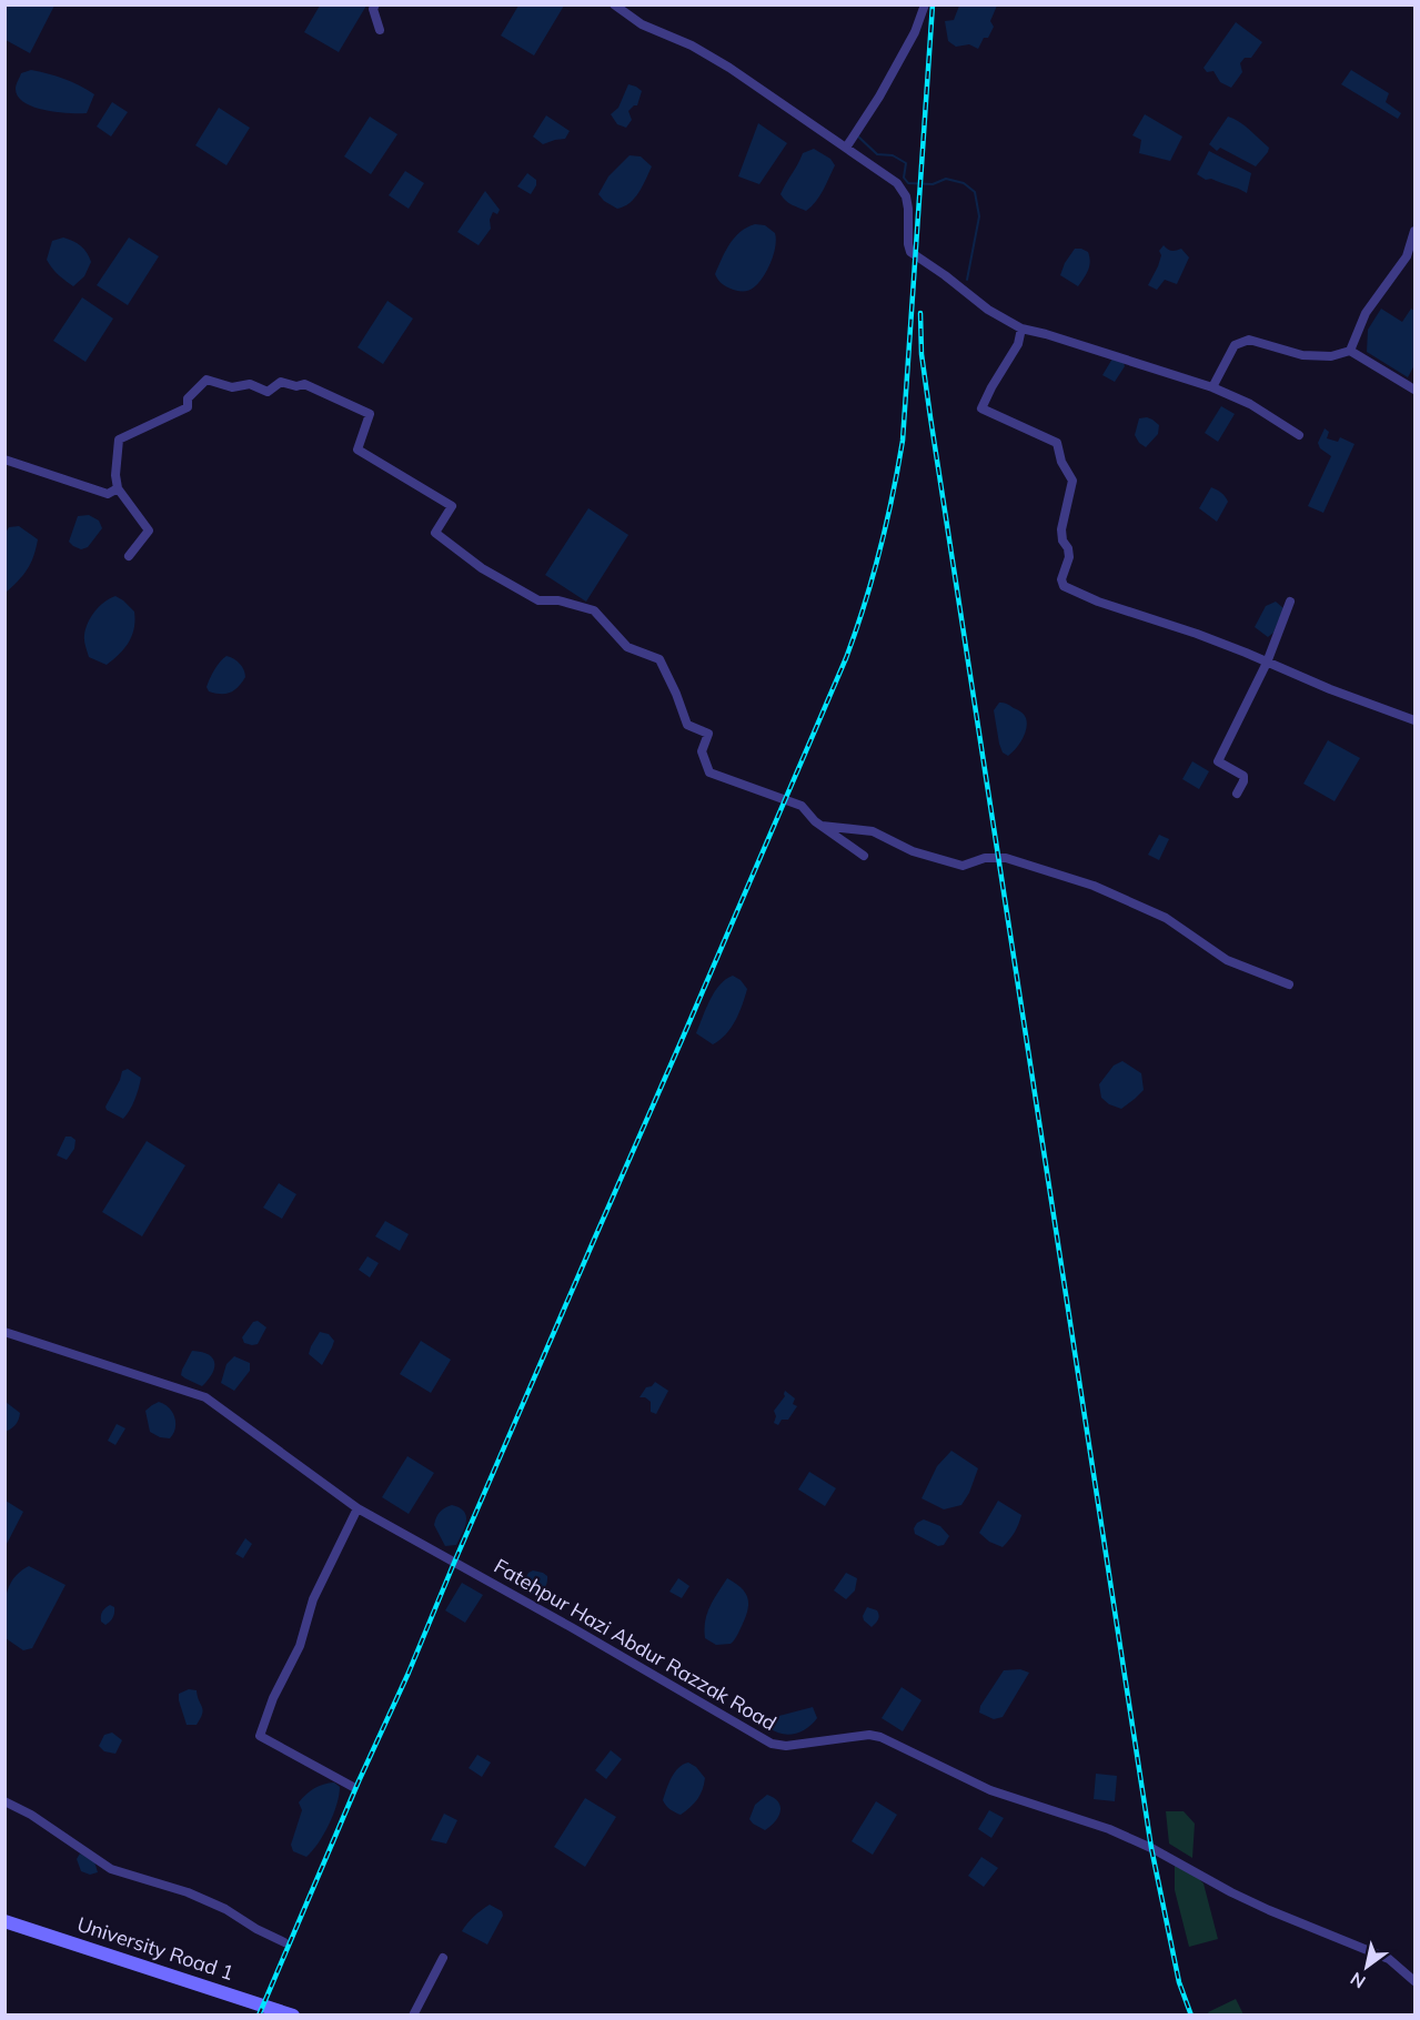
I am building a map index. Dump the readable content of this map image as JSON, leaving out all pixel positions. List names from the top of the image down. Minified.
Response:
{"streets":{"main road":["University Road 1"],"street":["Fatehpur Hazi Abdur Razzak Road"]},"north":"bottom left"}
